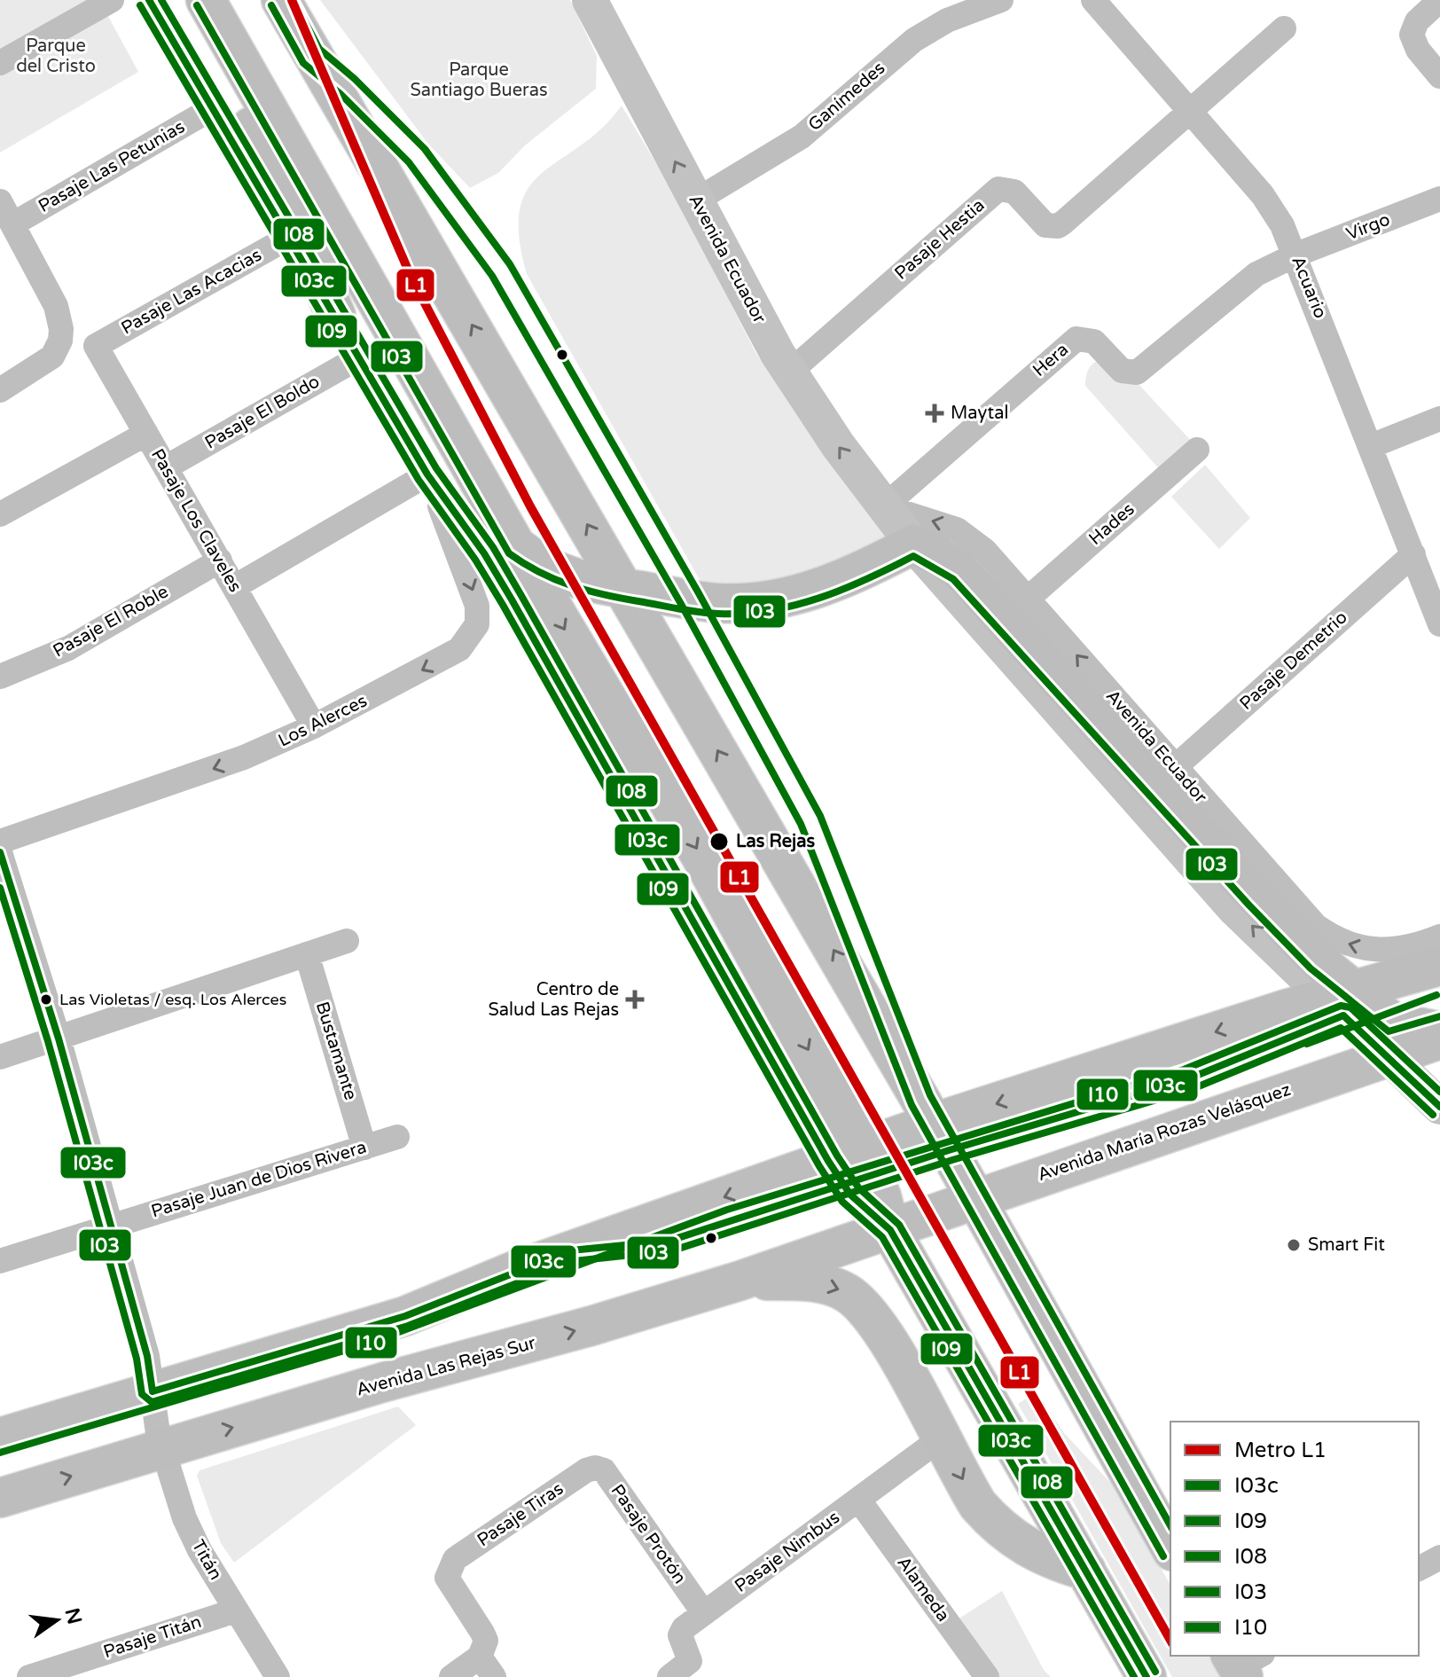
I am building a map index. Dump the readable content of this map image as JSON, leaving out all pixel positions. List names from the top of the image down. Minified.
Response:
{"streets":{"main road":["Avenida Ecuador","Avenida María Rozas Velásquez","Avenida Las Rejas Sur"],"street":["Ganímedes","Pasaje Las Petunias","Virgo","Pasaje Hestia","Acuario","Pasaje Las Acacias","Hera","Pasaje El Boldo","Pasaje Los Claveles","Hades","Pasaje El Roble","Pasaje Demetrio","Los Alerces","Bustamante","Pasaje Juan de Dios Rivera","Pasaje Tiras","Pasaje Protón","Pasaje Nimbus","Titán","Alameda","Pasaje Titán"]},"crossings":[["Ganímedes","Avenida Ecuador"],["Virgo","Acuario"],["Virgo","Hera"],["Pasaje Hestia","Avenida Ecuador"],["Pasaje Hestia","Acuario"],["Avenida Ecuador","Hera"],["Avenida Ecuador","Hades"],["Avenida Ecuador","Pasaje Demetrio"],["Avenida Ecuador","Avenida María Rozas Velásquez"],["Acuario","Hera"],["Acuario","Pasaje Demetrio"],["Pasaje Las Acacias","Pasaje Los Claveles"],["Pasaje El Boldo","Pasaje Los Claveles"],["Pasaje Los Claveles","Pasaje El Roble"],["Pasaje Los Claveles","Los Alerces"],["Bustamante","Pasaje Juan de Dios Rivera"],["Avenida María Rozas Velásquez","Avenida Las Rejas Sur"],["Pasaje Juan de Dios Rivera","Titán"],["Avenida Las Rejas Sur","Titán"],["Pasaje Tiras","Pasaje Protón"],["Pasaje Protón","Pasaje Nimbus"],["Pasaje Nimbus","Alameda"],["Titán","Pasaje Titán"]],"parks":["Parque del Cristo","Parque Santiago Bueras"],"places":{"health":["Maytal","Centro de Salud Las Rejas"],"other":["Las Rejas","Las Violetas / esq. Los Alerces","Smart Fit"]},"lines":["metro line L1","transit line I03c","transit line I08","transit line I09","transit line I03","transit line I10"],"legend":["Metro L1","I03c","I09","I08","I03","I10"],"north":"right"}
